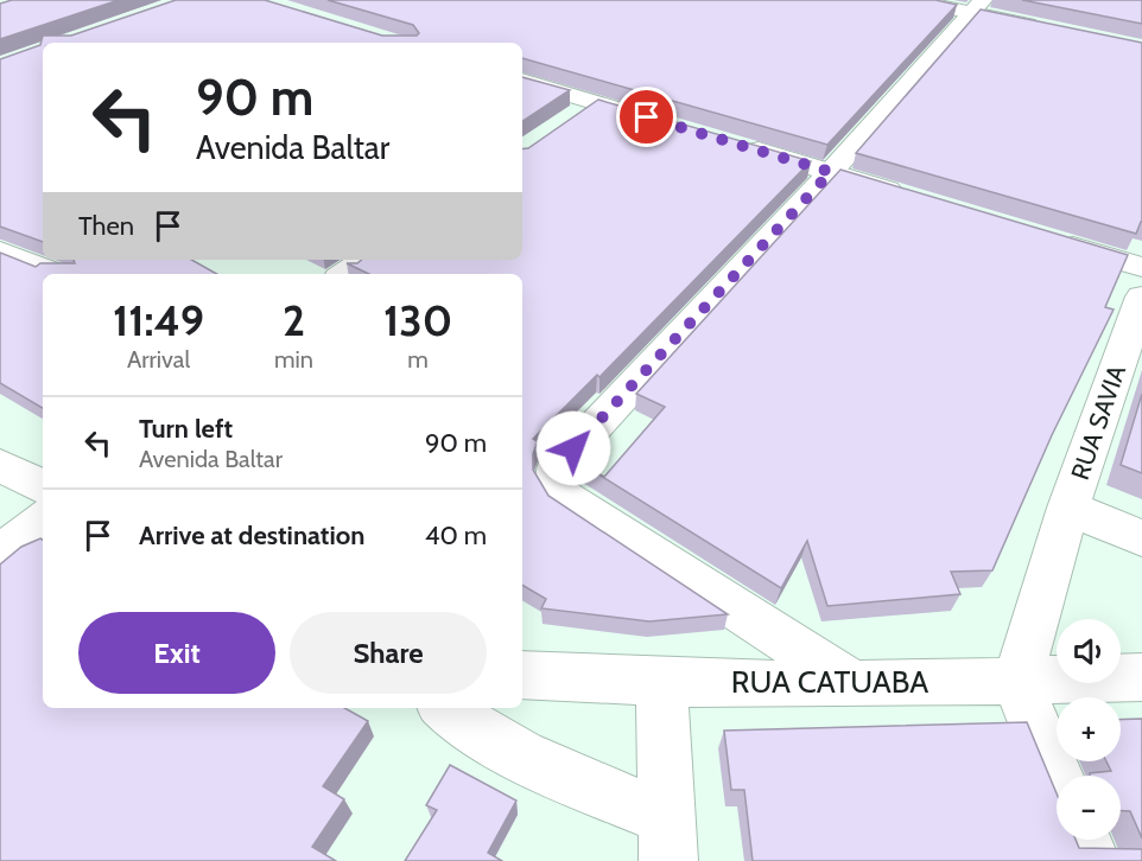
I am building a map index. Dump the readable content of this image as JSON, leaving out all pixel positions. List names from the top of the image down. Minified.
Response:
{"streets":{"street":["RUA SAVIA","RUA CATUABA"]},"crossings":[["RUA SAVIA","RUA CATUABA"]],"page":{"turn":["90 m","Avenida Baltar"],"then":"Then","eta":["11:49","Arrival","2","min","130","m"],"list":[{"name":"Turn left","note":"Avenida Baltar","value":"90 m"},{"name":"Arrive at destination","value":"40 m"}],"buttons":["Exit","Share"],"map_buttons":["+","−"]}}
